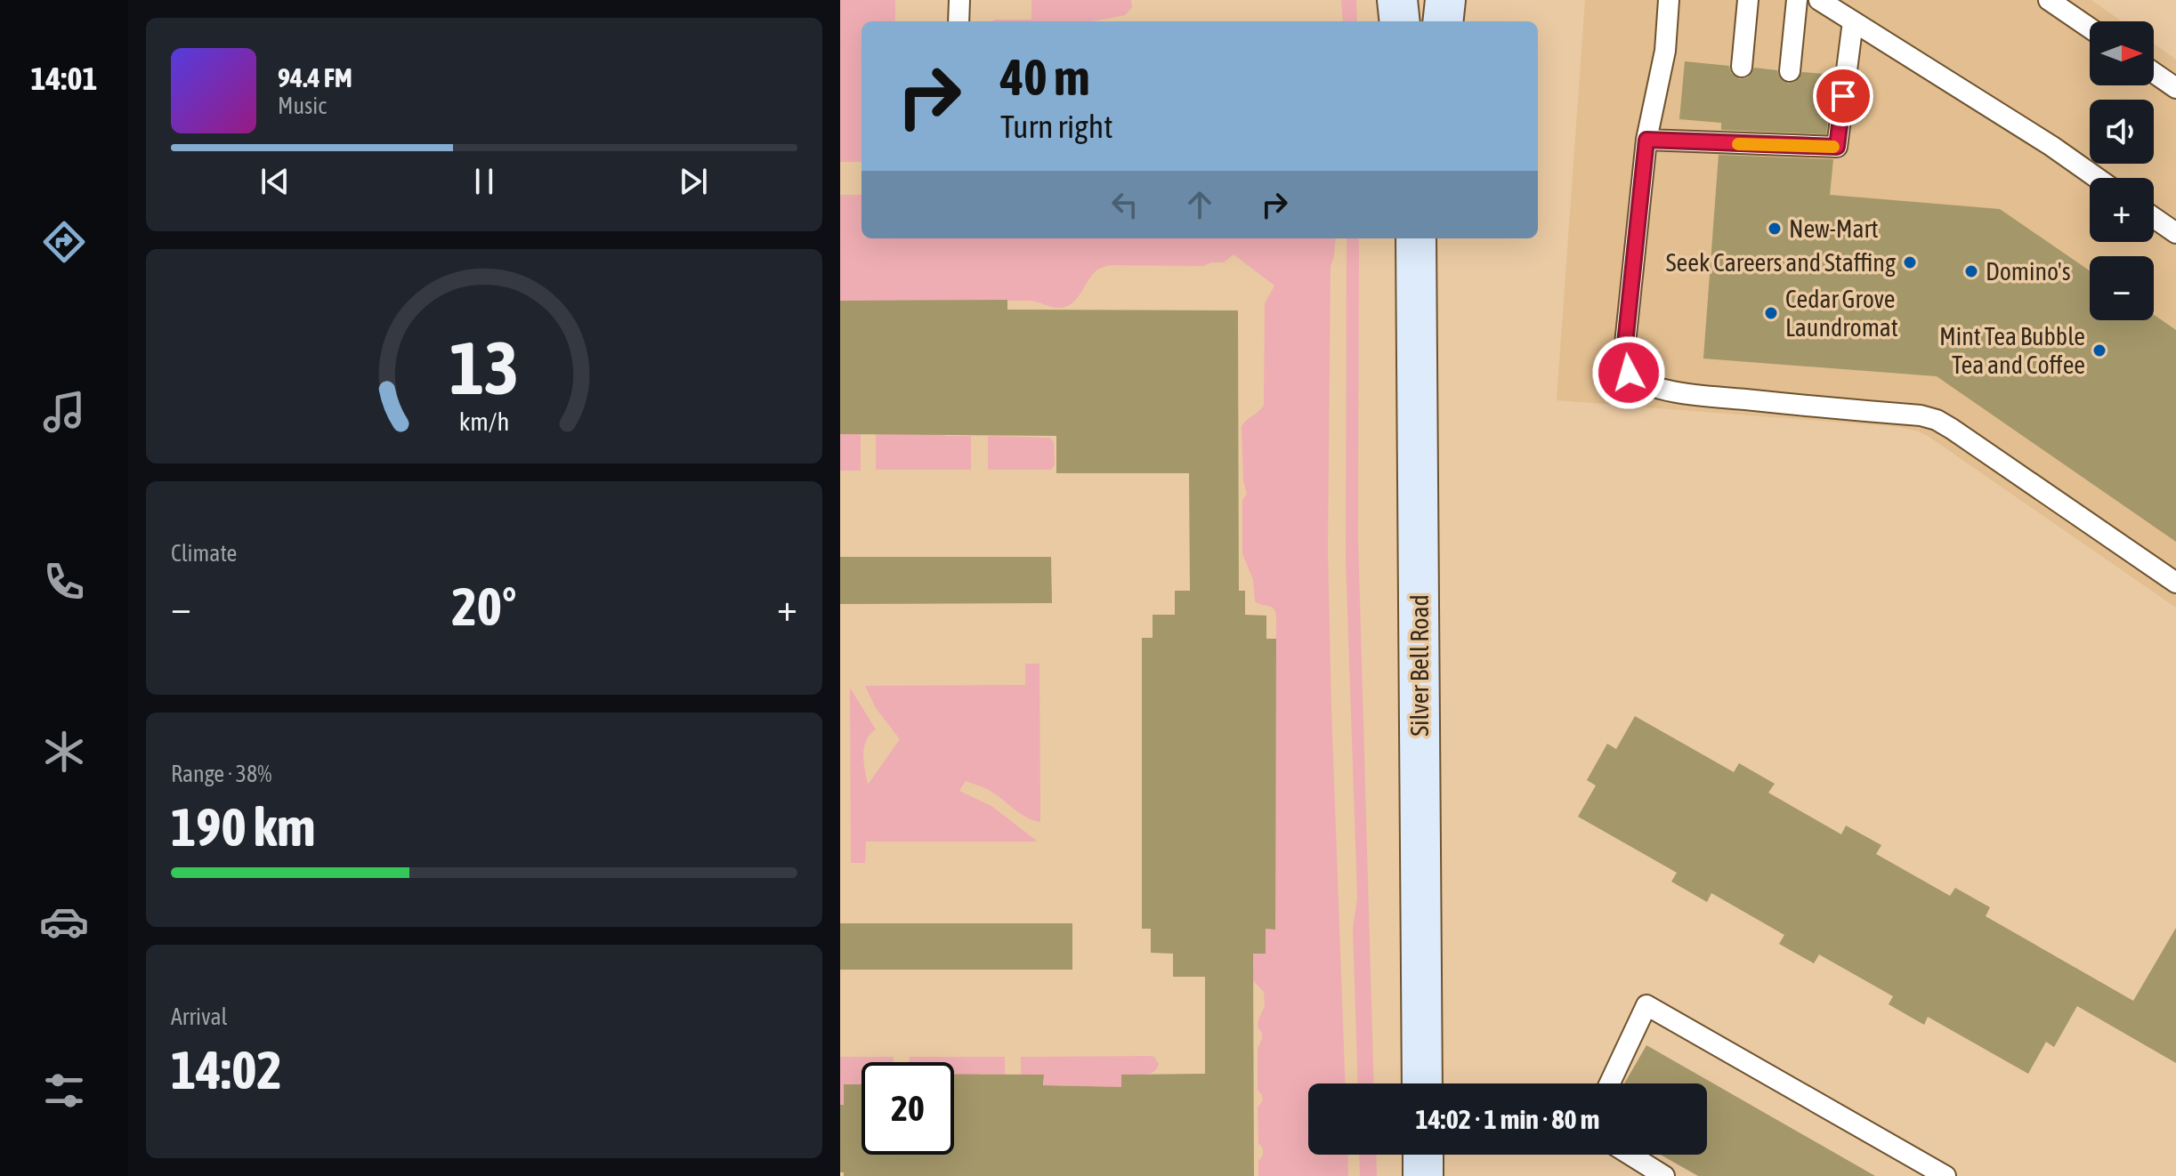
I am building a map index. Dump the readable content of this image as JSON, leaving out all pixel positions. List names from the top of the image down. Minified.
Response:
{"streets":{"street":["Silver Bell Road"]},"places":["New-Mart","Seek Careers and Staffing","Domino's","Cedar Grove Laundromat","Mint Tea Bubble Tea and Coffee"],"north":"right","page":{"tabs":"14:01","map_buttons":["+","−"],"turn":["40 m","Turn right"],"song":["94.4 FM","Music"],"tile":["Climate",["Range · 38%","190 km"],["Arrival","14:02"]],"heat":["−","20°","+"],"limit":"20","trip":"14:02 · 1 min · 80 m","gauge":["13","km/h"]}}
